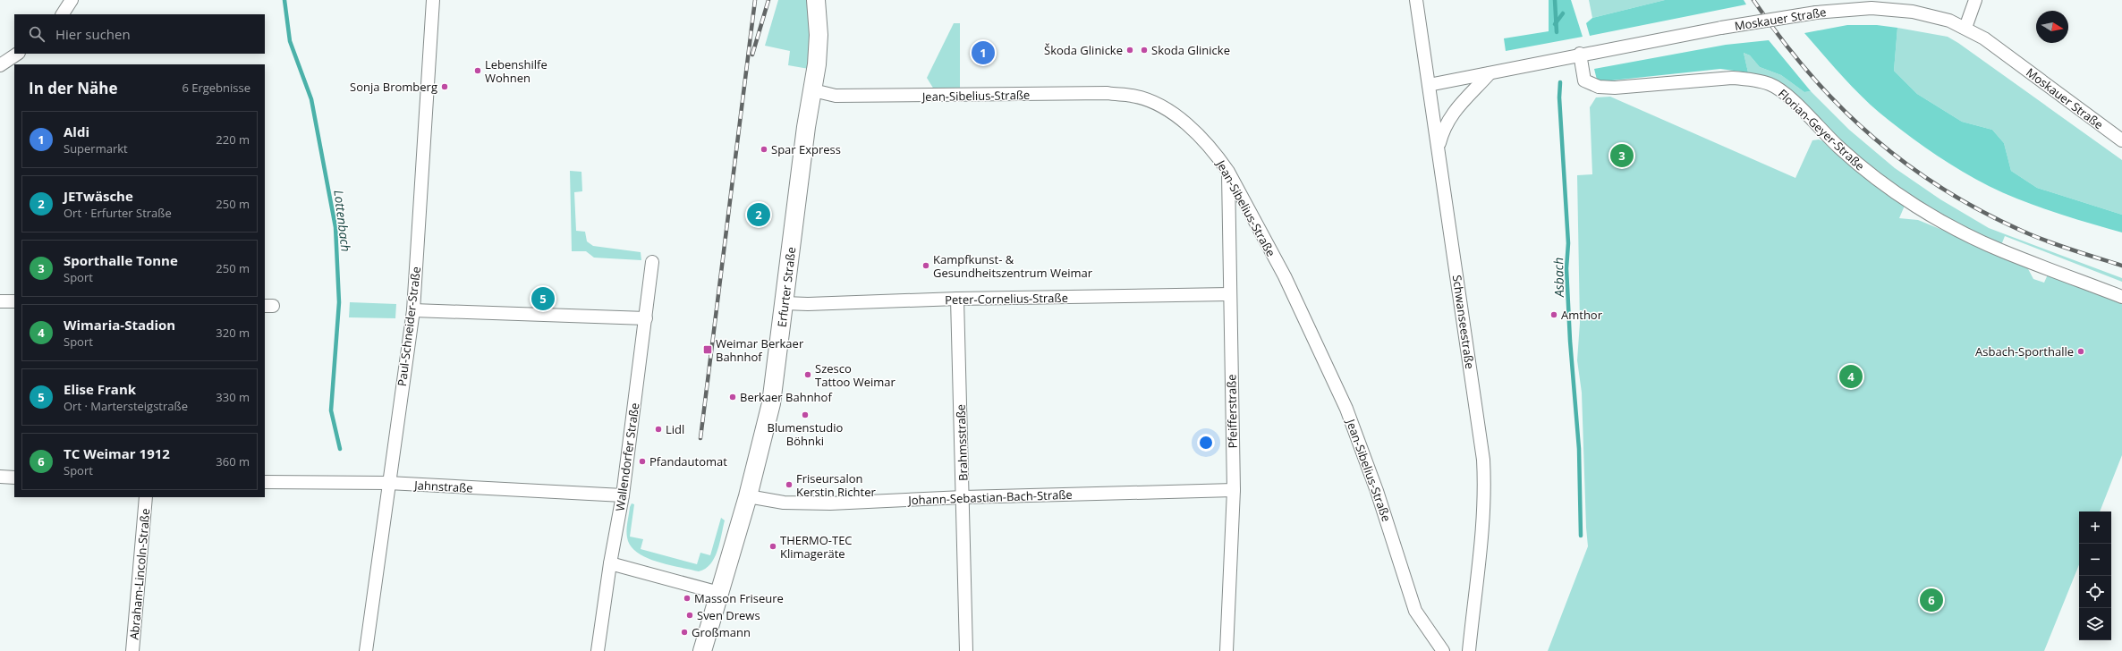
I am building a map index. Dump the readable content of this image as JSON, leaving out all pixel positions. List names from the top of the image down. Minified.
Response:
{"streets":{"street":["Moskauer Straße","Jean-Sibelius-Straße","Florian-Geyer-Straße","Erfurter Straße","Peter-Cornelius-Straße","Schwanseestraße","Paul-Schneider-Straße","Pfeifferstraße","Brahmsstraße","Wallendorfer Straße","Jahnstraße","Johann-Sebastian-Bach-Straße","Abraham-Lincoln-Straße"]},"crossings":[["Moskauer Straße","Florian-Geyer-Straße"],["Moskauer Straße","Schwanseestraße"],["Jean-Sibelius-Straße","Erfurter Straße"],["Jean-Sibelius-Straße","Pfeifferstraße"],["Erfurter Straße","Peter-Cornelius-Straße"],["Erfurter Straße","Johann-Sebastian-Bach-Straße"],["Peter-Cornelius-Straße","Pfeifferstraße"],["Peter-Cornelius-Straße","Brahmsstraße"],["Paul-Schneider-Straße","Jahnstraße"],["Pfeifferstraße","Johann-Sebastian-Bach-Straße"],["Brahmsstraße","Johann-Sebastian-Bach-Straße"],["Wallendorfer Straße","Jahnstraße"]],"water":["Lottenbach","Asbach"],"places":{"other":["Škoda Glinicke","Skoda Glinicke","Lebenshilfe Wohnen","Sonja Bromberg","Spar Express","Kampfkunst- & Gesundheitszentrum Weimar","Amthor","Asbach-Sporthalle","Szesco Tattoo Weimar","Berkaer Bahnhof","Blumenstudio Böhnki","Lidl","Pfandautomat","Friseursalon Kerstin Richter","THERMO-TEC Klimageräte","Masson Friseure","Sven Drews","Großmann"],"transit":["Weimar Berkaer Bahnhof"]},"north":"right","page":{"search":"Hier suchen","pins":["1","3","2","5","4","6"],"heading":["In der Nähe","6 Ergebnisse"],"list":[{"mark":"1","name":"Aldi","note":"Supermarkt","value":"220 m"},{"mark":"2","name":"JETwäsche","note":"Ort · Erfurter Straße","value":"250 m"},{"mark":"3","name":"Sporthalle Tonne","note":"Sport","value":"250 m"},{"mark":"4","name":"Wimaria-Stadion","note":"Sport","value":"320 m"},{"mark":"5","name":"Elise Frank","note":"Ort · Martersteigstraße","value":"330 m"},{"mark":"6","name":"TC Weimar 1912","note":"Sport","value":"360 m"}],"map_buttons":["+","−"]}}
